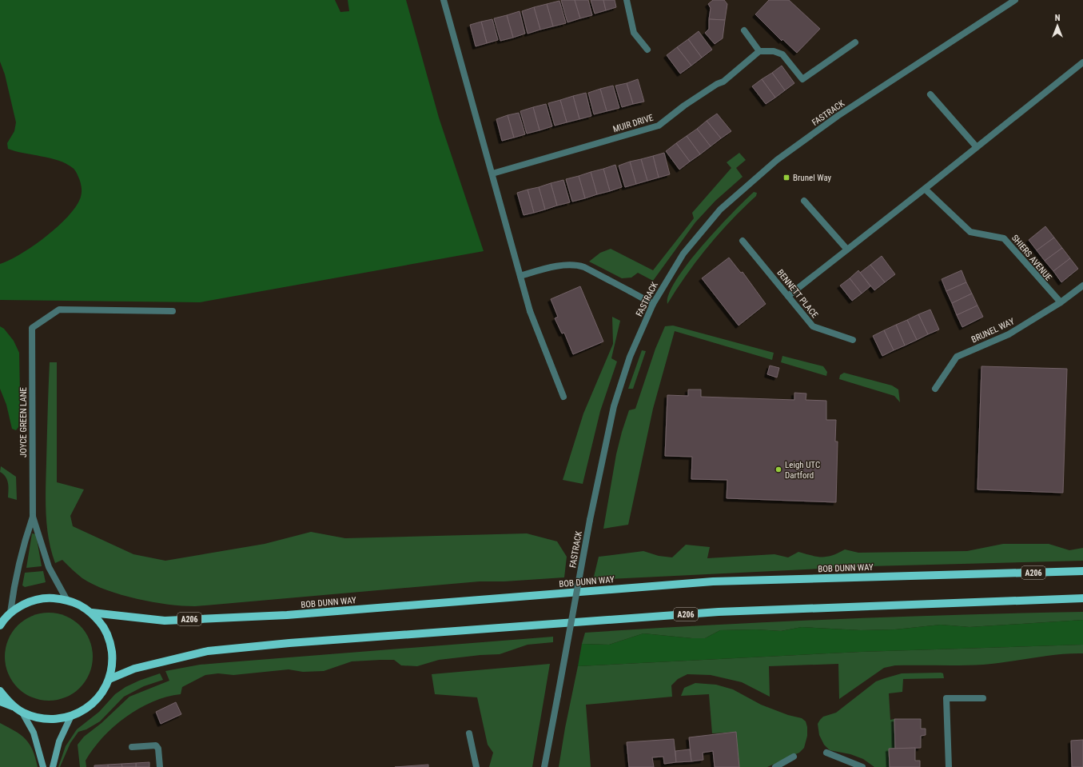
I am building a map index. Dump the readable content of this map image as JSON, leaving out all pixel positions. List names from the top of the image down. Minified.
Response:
{"streets":{"main road":["BOB DUNN WAY","A206"],"street":["FASTRACK","MUIR DRIVE","SHIERS AVENUE","BENNETT PLACE","BRUNEL WAY","JOYCE GREEN LANE"]},"crossings":[["SHIERS AVENUE","BRUNEL WAY"]],"places":{"transit":["Brunel Way"],"other":["Leigh UTC Dartford"]},"north":"top"}
